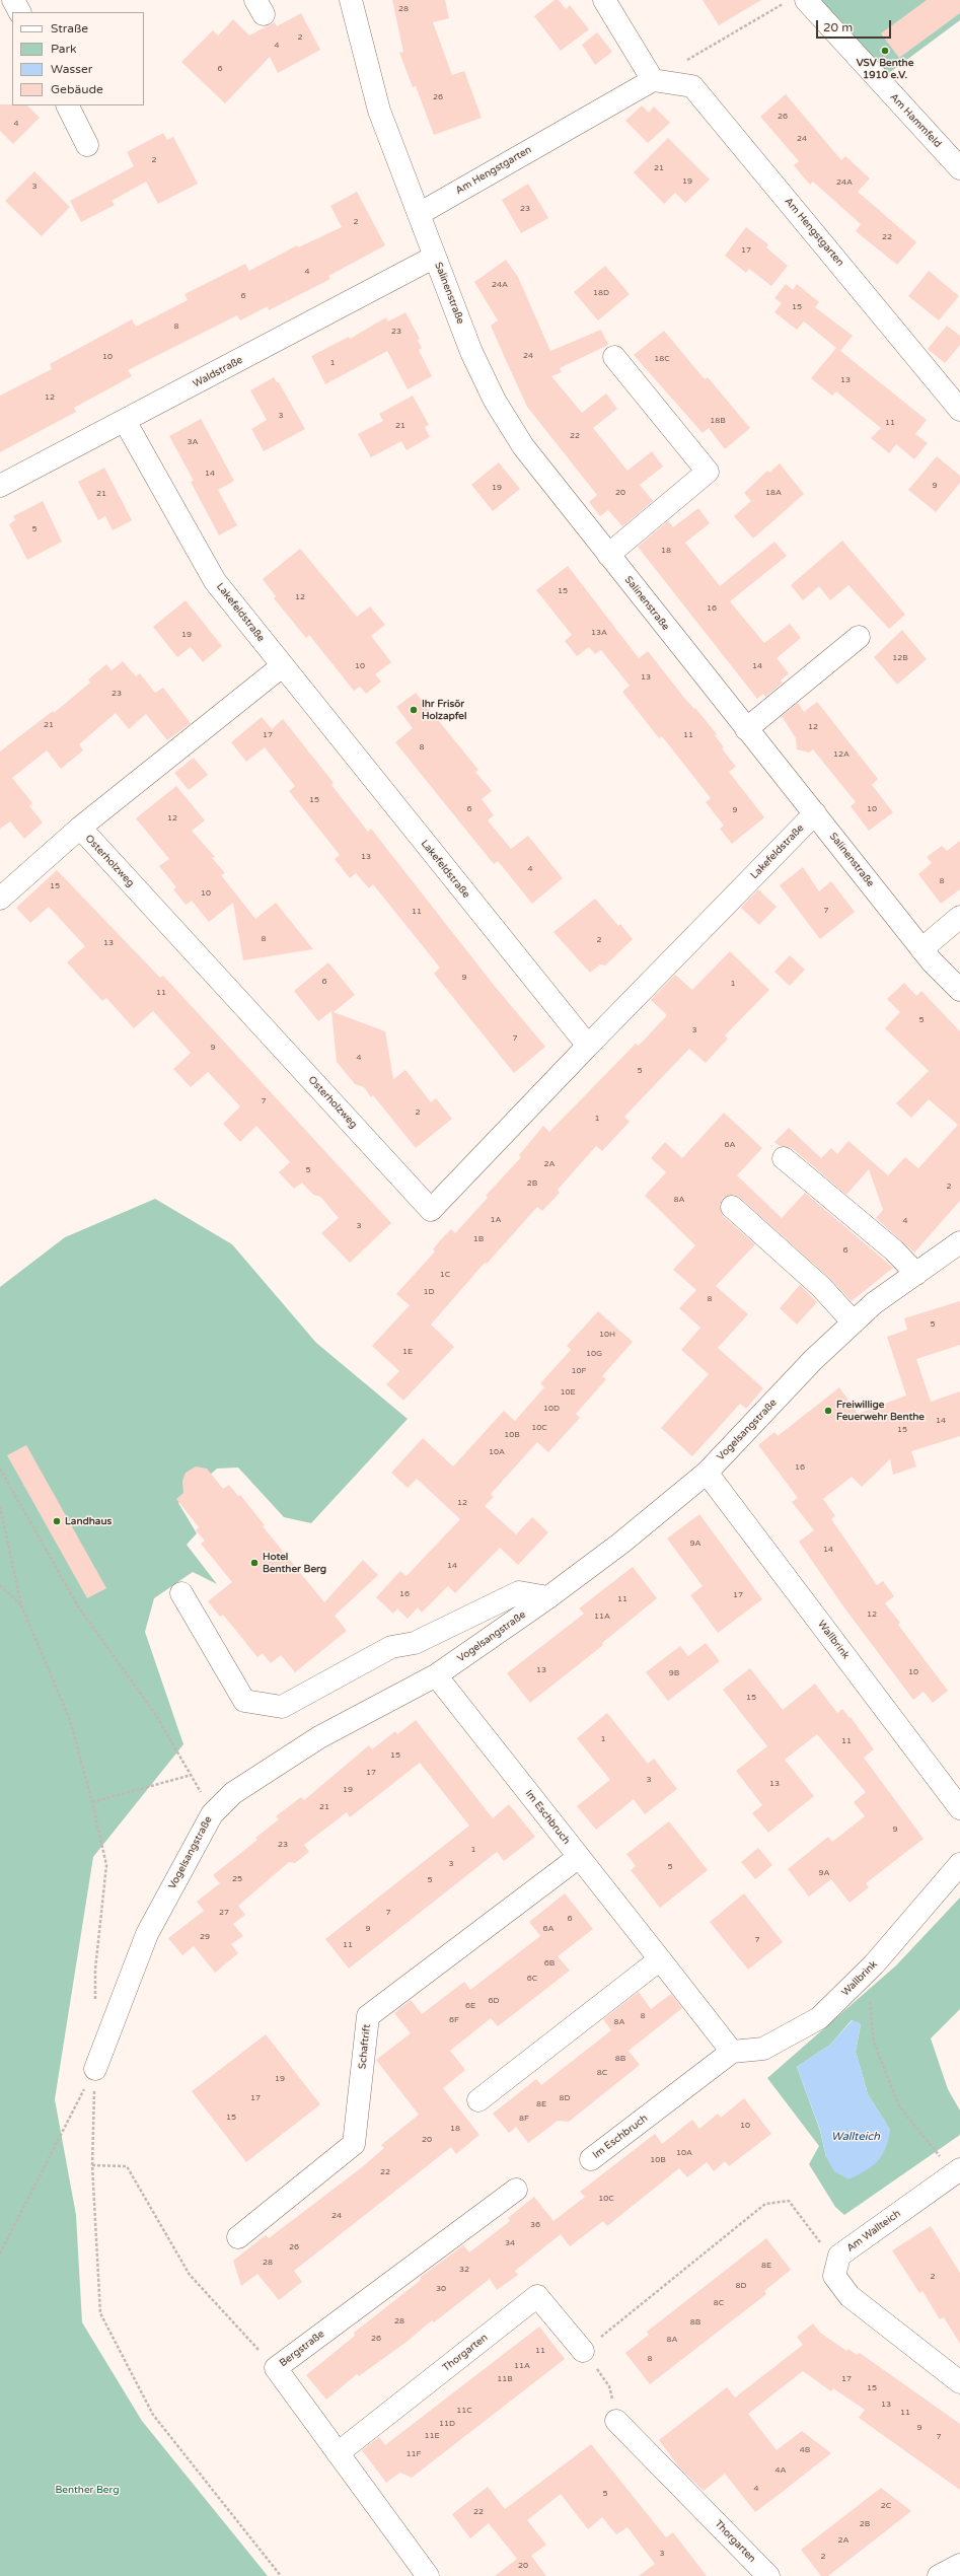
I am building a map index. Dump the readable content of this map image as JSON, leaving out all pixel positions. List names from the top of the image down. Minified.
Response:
{"streets":{"street":["Am Hammfeld","Am Hengstgarten","Salinenstraße","Waldstraße","Lakefeldstraße","Osterholzweg","Vogelsangstraße","Wallbrink","Im Eschbruch","Schaftrift","Am Wallteich","Bergstraße","Thorgarten"]},"crossings":[["Am Hengstgarten","Salinenstraße"],["Salinenstraße","Waldstraße"],["Salinenstraße","Lakefeldstraße"],["Waldstraße","Lakefeldstraße"],["Lakefeldstraße","Osterholzweg"],["Vogelsangstraße","Wallbrink"],["Vogelsangstraße","Im Eschbruch"],["Wallbrink","Im Eschbruch"],["Im Eschbruch","Schaftrift"],["Bergstraße","Thorgarten"]],"water":["Wallteich"],"parks":["Benther Berg"],"places":["VSV Benthe 1910 e.V.","Ihr Frisör Holzapfel","Freiwillige Feuerwehr Benthe","Landhaus","Hotel Benther Berg"],"house_numbers":["28","2","4","6","26","26","4","24","2","21","19","24A","3","23","2","22","17","4","24A","18D","6","15","8","23","24","10","18C","1","13","12","3","18B","11","21","22","3A","14","9","19","20","18A","21","5","18","15","12","16","13A","19","12B","10","14","13","23","21","12","17","11","8","12A","15","6","10","9","12","13","4","8","15","10","7","11","8","2","13","9","6","1","11","5","3","7","9","4","5","7","2","1","6A","2A","5","2B","2","8A","1A","4","3","1B","6","1C","1D","8","5","10H","1E","10G","10F","10E","10D","14","10C","15","10B","10A","16","12","9A","14","14","16","17","11","12","11A","13","10","9B","15","1","11","15","17","3","13","19","21","9","23","1","3","5","9A","25","5","27","7","6","9","6A","29","7","11","6B","6C","6D","6E","8","6F","8A","8B","8C","19","17","8D","8E","15","8F","10","18","20","10A","10B","22","10C","24","36","34","26","28","8E","32","2","8D","30","8C","28","8B","26","8A","11","8","11A","11B","17","15","13","11C","11","11D","9","11E","7","4B","11F","4A","4","5","2C","22","2B","2A","3","2","20"],"legend":["Straße","Park","Wasser","Gebäude"],"scale_bar":"20 m"}
